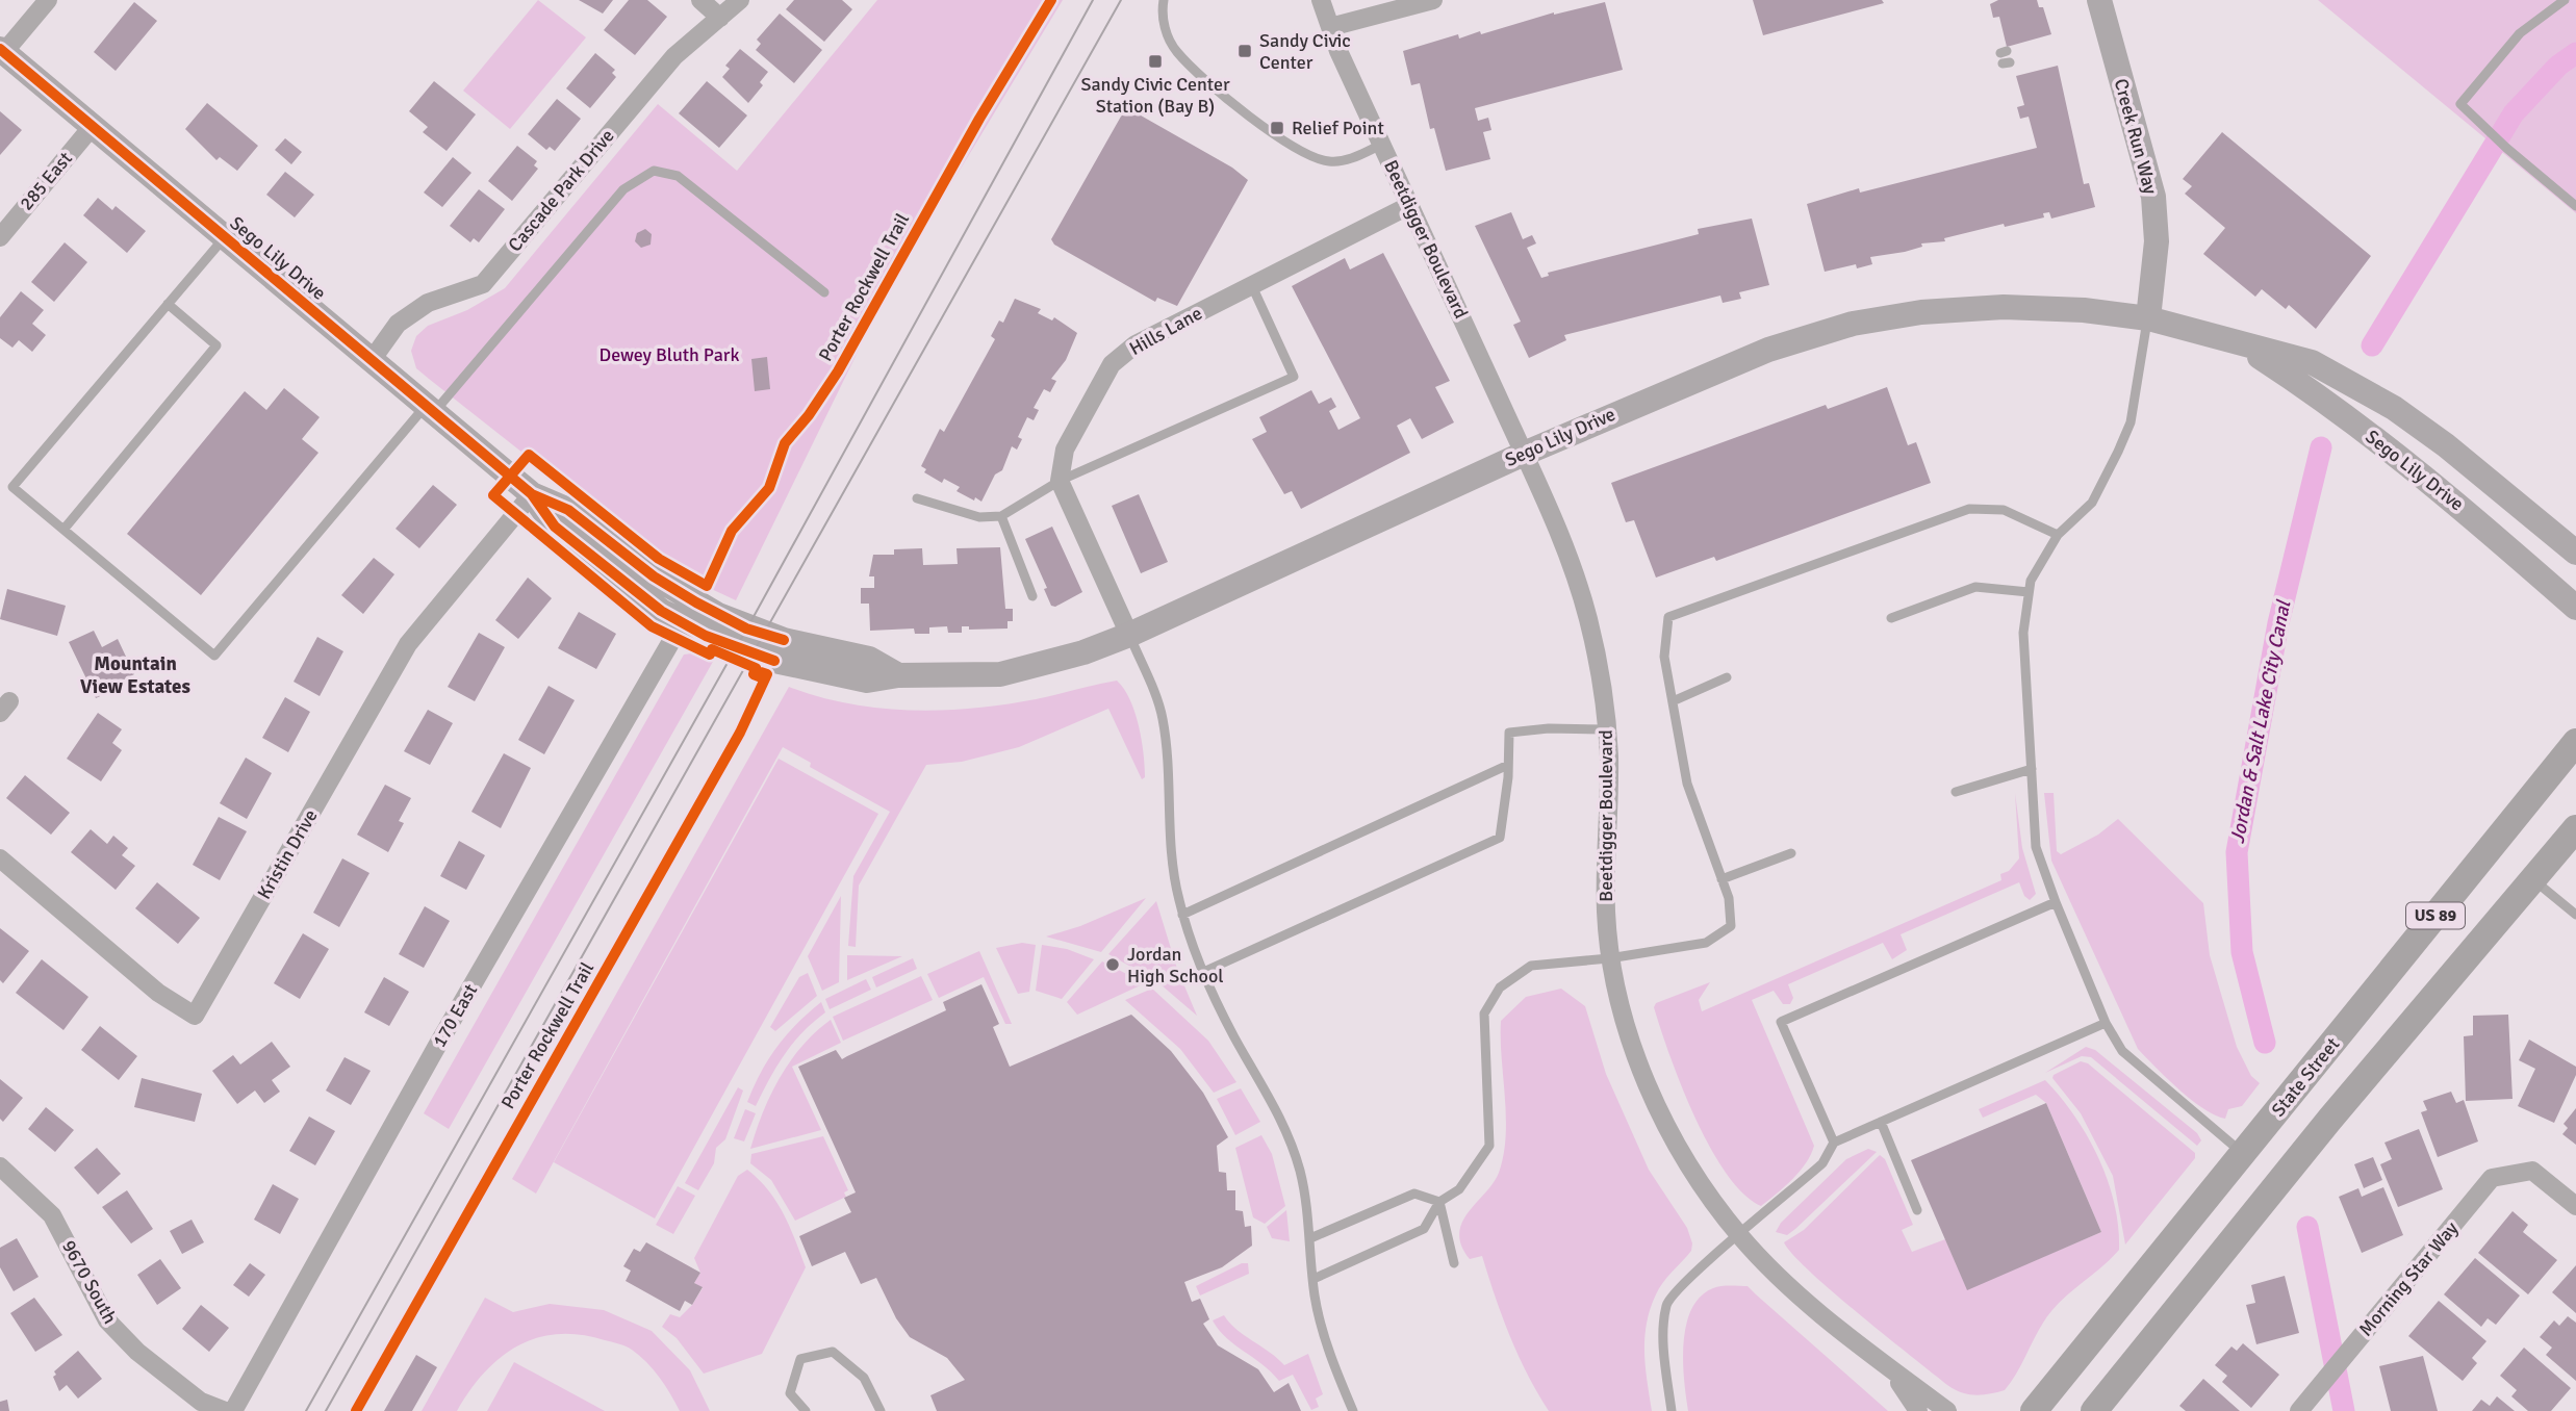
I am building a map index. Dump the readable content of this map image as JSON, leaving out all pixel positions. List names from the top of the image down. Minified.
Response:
{"streets":{"main road":["Creek Run Way","Sego Lily Drive","US 89","State Street"],"street":["285 East","Cascade Park Drive","Beetdigger Boulevard","Hills Lane","Kristin Drive","170 East","Morning Star Way","9670 South"],"cycle path":["Porter Rockwell Trail"]},"crossings":[["Creek Run Way","Sego Lily Drive"],["285 East","Sego Lily Drive"],["Cascade Park Drive","Sego Lily Drive"],["Beetdigger Boulevard","Sego Lily Drive"],["Beetdigger Boulevard","Hills Lane"],["Sego Lily Drive","Kristin Drive"],["Sego Lily Drive","170 East"]],"districts":["Mountain View Estates"],"water":["Jordan & Salt Lake City Canal"],"parks":["Dewey Bluth Park"],"places":{"transit":["Sandy Civic Center","Sandy Civic Center Station (Bay B)","Relief Point"],"other":["Jordan High School"]}}
